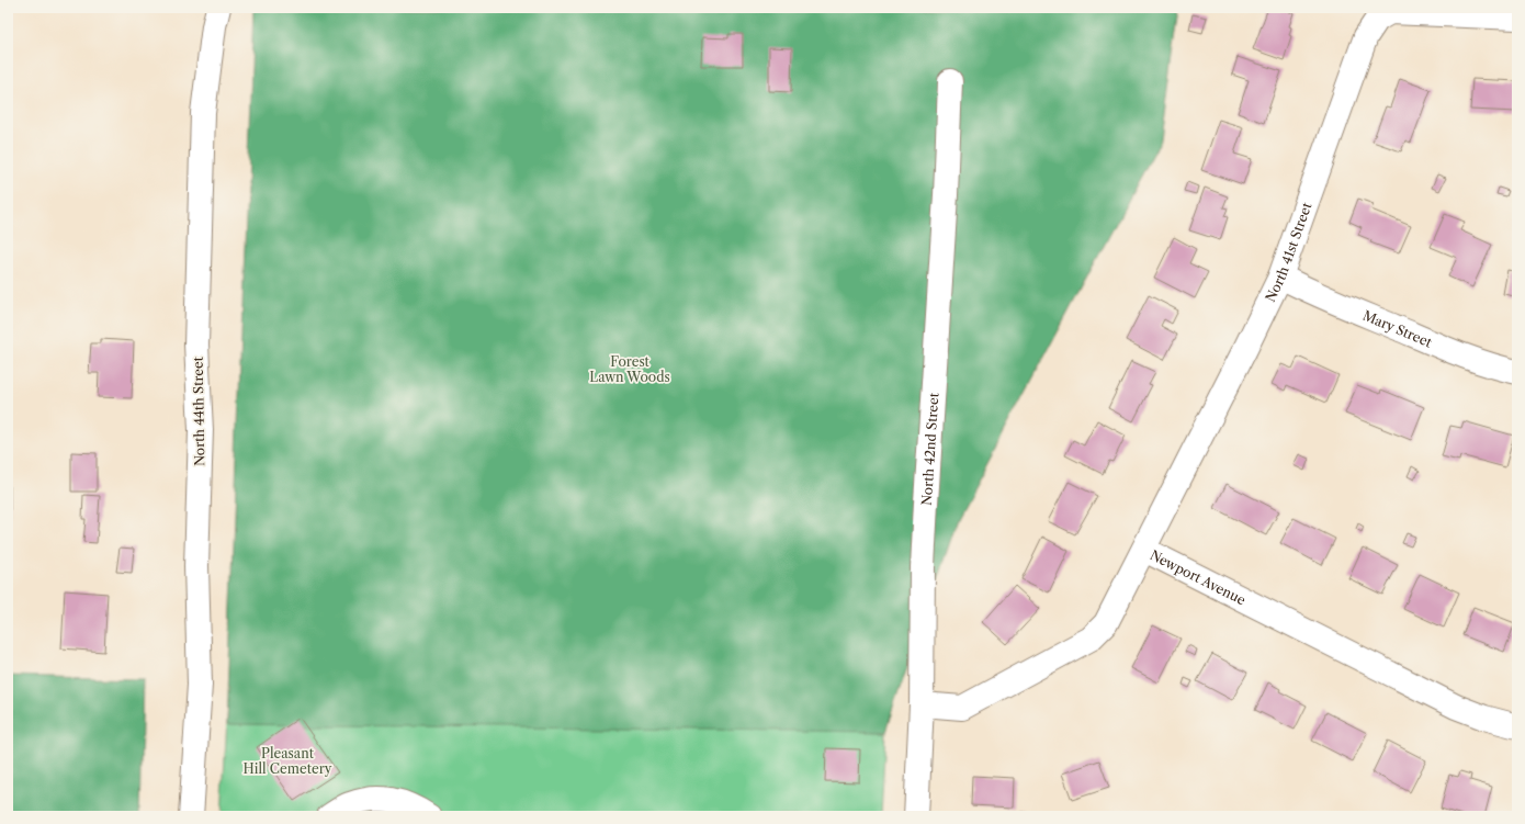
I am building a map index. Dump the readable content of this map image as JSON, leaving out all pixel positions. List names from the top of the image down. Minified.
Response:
{"streets":{"street":["North 41st Street","Mary Street","North 44th Street","North 42nd Street","Newport Avenue"]},"crossings":[["North 41st Street","Mary Street"],["North 41st Street","Newport Avenue"],["North 42nd Street","Newport Avenue"]],"parks":["Forest Lawn Woods","Pleasant Hill Cemetery"]}
